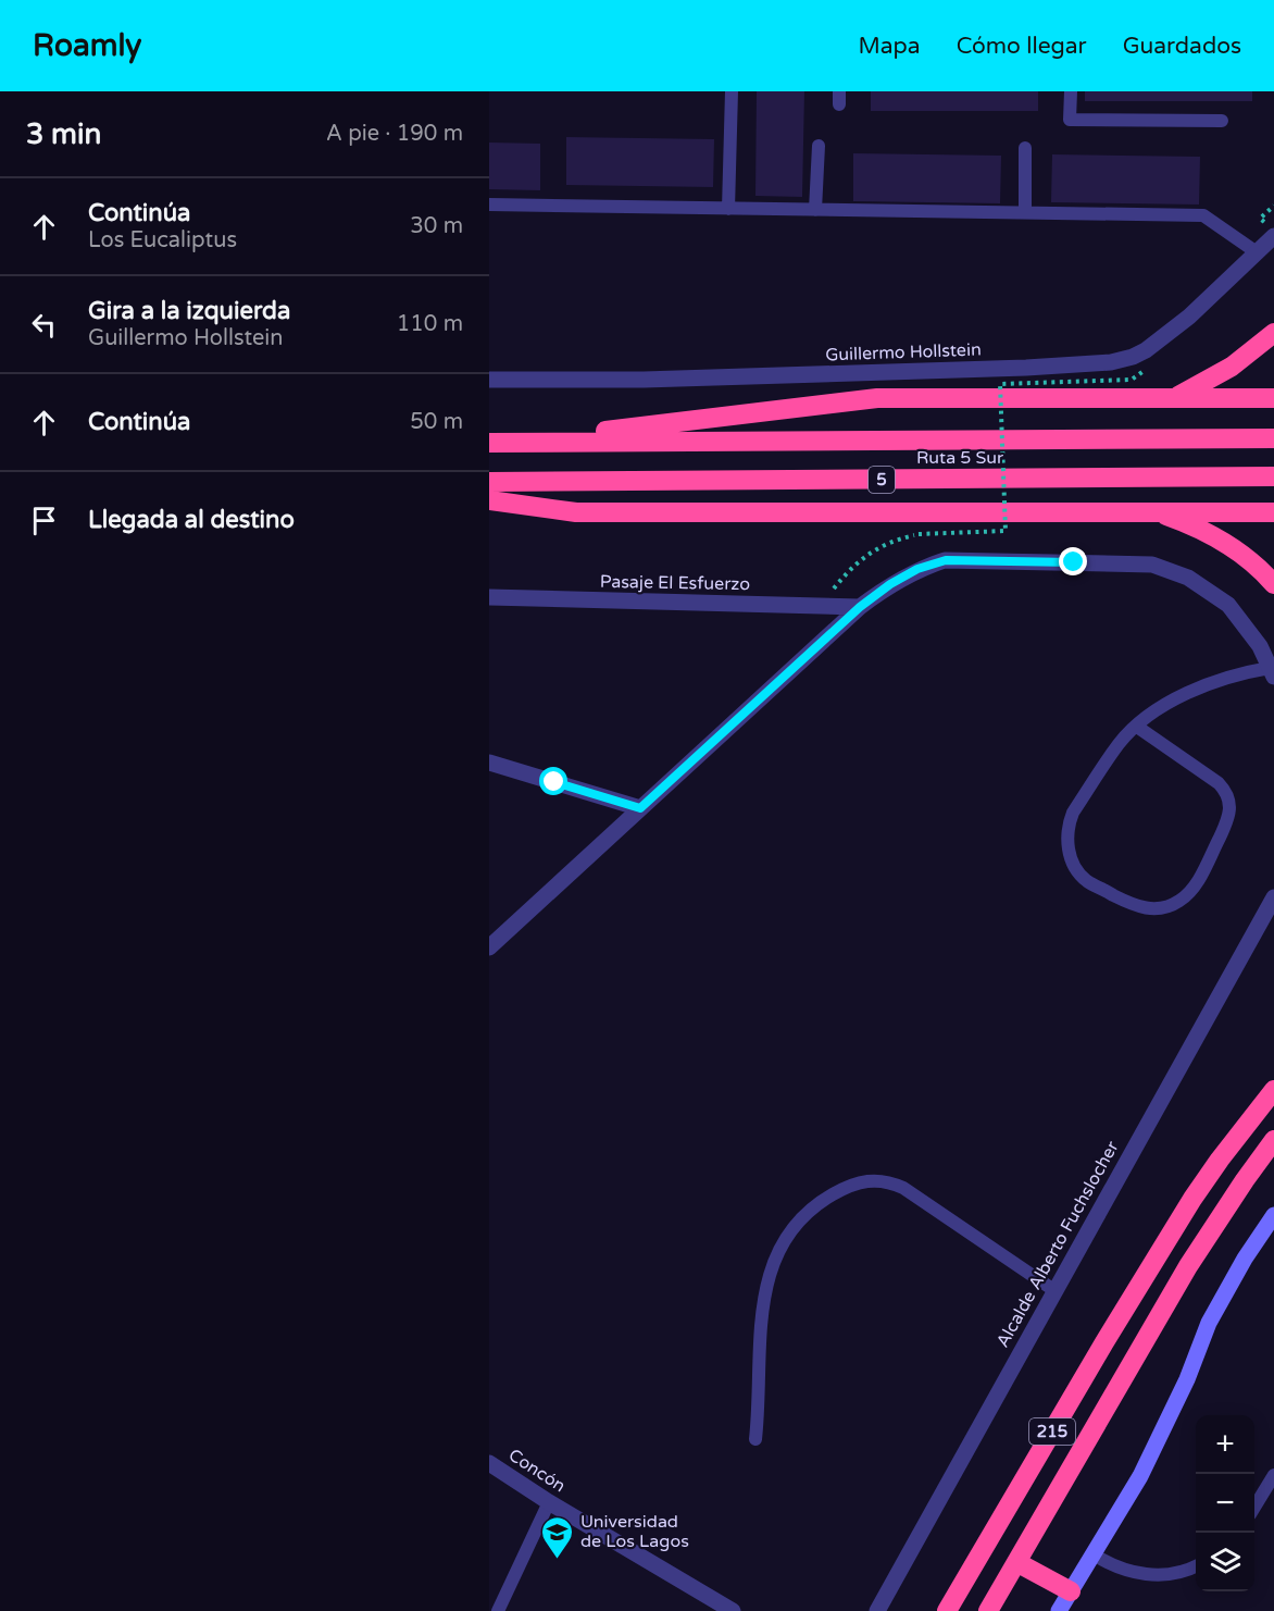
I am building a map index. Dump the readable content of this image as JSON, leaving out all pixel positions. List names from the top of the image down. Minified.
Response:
{"streets":{"highway":["Ruta 5 Sur","5","215"],"street":["Guillermo Hollstein","Pasaje El Esfuerzo","Alcalde Alberto Fuchslocher","Concón"]},"places":{"school or university":["Universidad de Los Lagos"]},"page":{"header":"Roamly","nav":["Mapa","Cómo llegar","Guardados"],"heading":["3 min","A pie · 190 m"],"list":[["Continúa","Los Eucaliptus","30 m"],["Gira a la izquierda","Guillermo Hollstein","110 m"],["Continúa","50 m"],"Llegada al destino"],"map_buttons":["+","−"]}}
